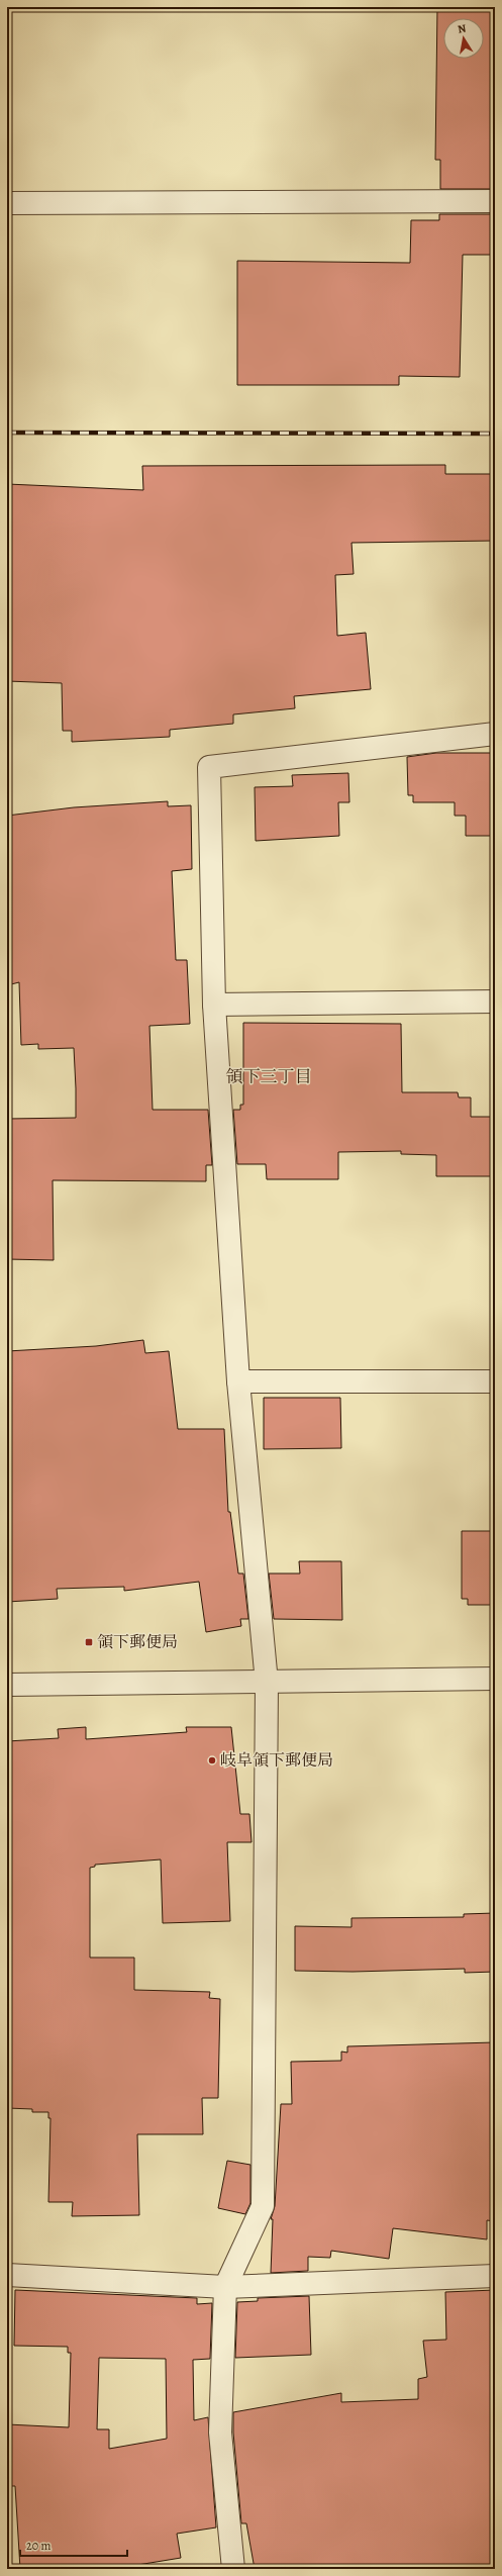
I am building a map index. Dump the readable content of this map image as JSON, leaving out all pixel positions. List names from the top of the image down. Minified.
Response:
{"districts":["領下三丁目"],"places":{"transit":["領下郵便局"],"other":["岐阜領下郵便局"]},"scale_bar":"20 m","north":"top"}
